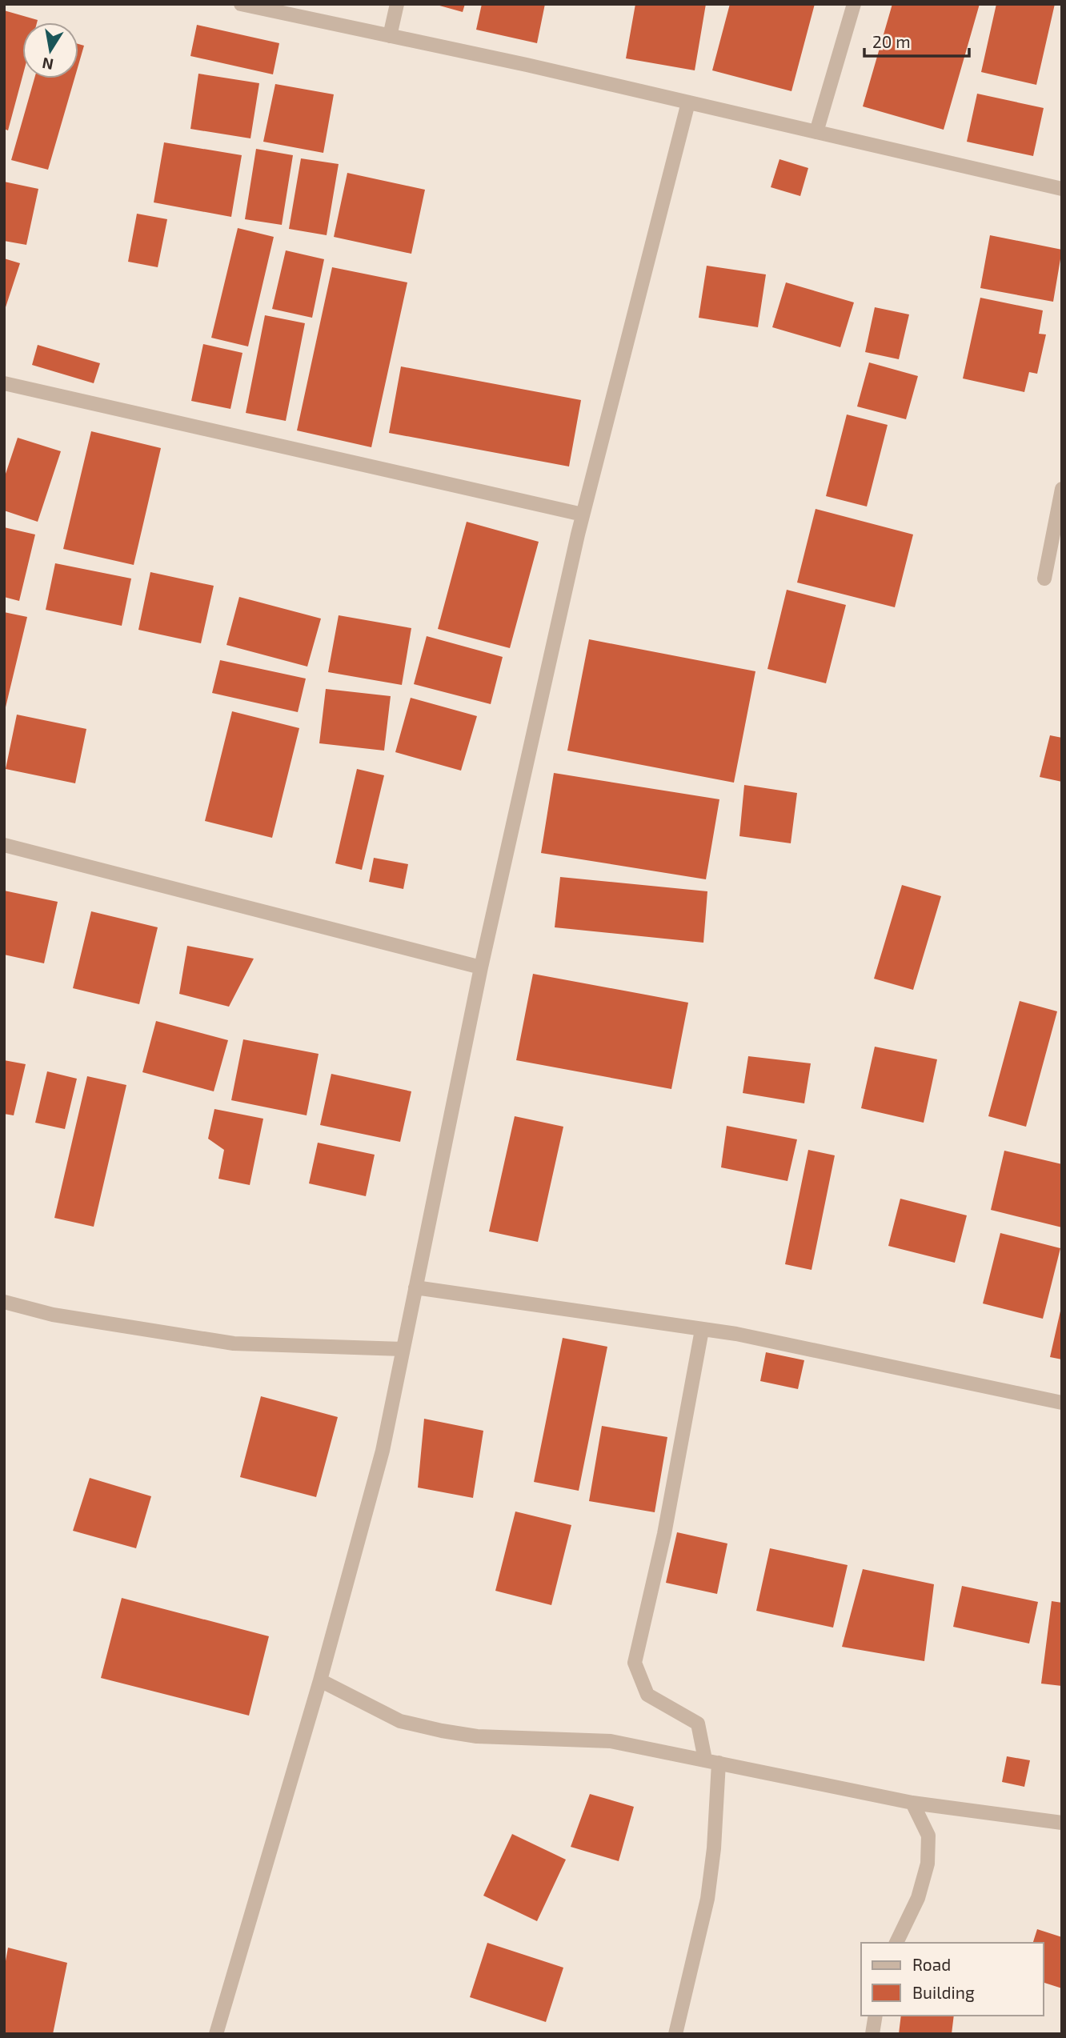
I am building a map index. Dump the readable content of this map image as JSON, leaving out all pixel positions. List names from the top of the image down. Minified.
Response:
{"legend":["Road","Building"],"scale_bar":"20 m","north":"bottom"}
